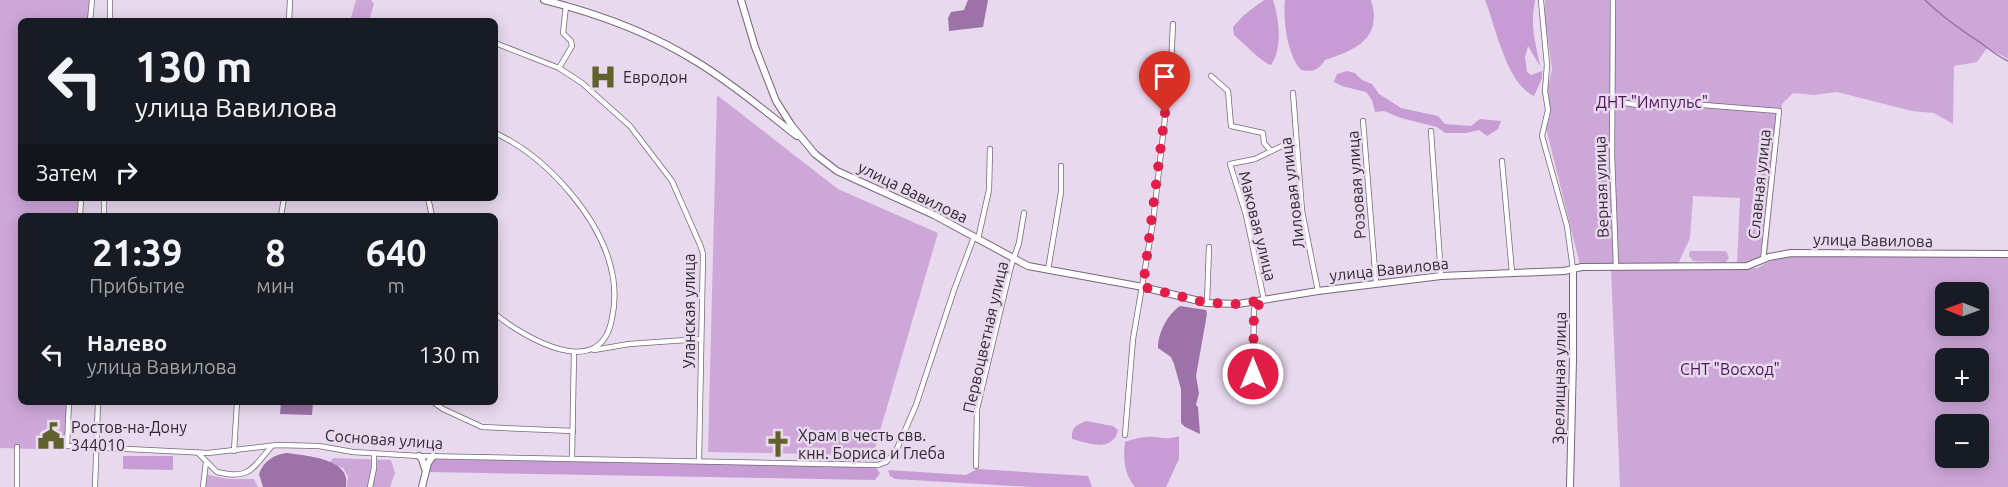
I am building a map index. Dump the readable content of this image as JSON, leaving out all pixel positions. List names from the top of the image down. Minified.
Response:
{"streets":{"street":["Славная улица","Розовая улица","Верная улица","улица Вавилова","Лиловая улица","Маковая улица","Уланская улица","Первоцветная улица","Зрелищная улица","Сосновая улица"]},"crossings":[["Славная улица","Верная улица"],["Славная улица","улица Вавилова"],["Розовая улица","улица Вавилова"],["Верная улица","улица Вавилова"],["улица Вавилова","Лиловая улица"],["улица Вавилова","Маковая улица"],["улица Вавилова","Первоцветная улица"],["улица Вавилова","Зрелищная улица"],["улица Вавилова","Сосновая улица"],["Лиловая улица","Маковая улица"],["Уланская улица","Сосновая улица"]],"parks":["ДНТ \"Импульс\"","СНТ \"Восход\""],"places":{"hospital":["Евродон"],"public building":["Ростов-на-Дону 344010"],"church":["Храм в честь свв. кнн. Бориса и Глеба"]},"north":"left","page":{"turn":["130 m","улица Вавилова"],"then":"Затем","eta":["21:39","Прибытие","8","мин","640","m"],"map_buttons":["+","−"],"list":[{"name":"Налево","note":"улица Вавилова","value":"130 m"}]}}
